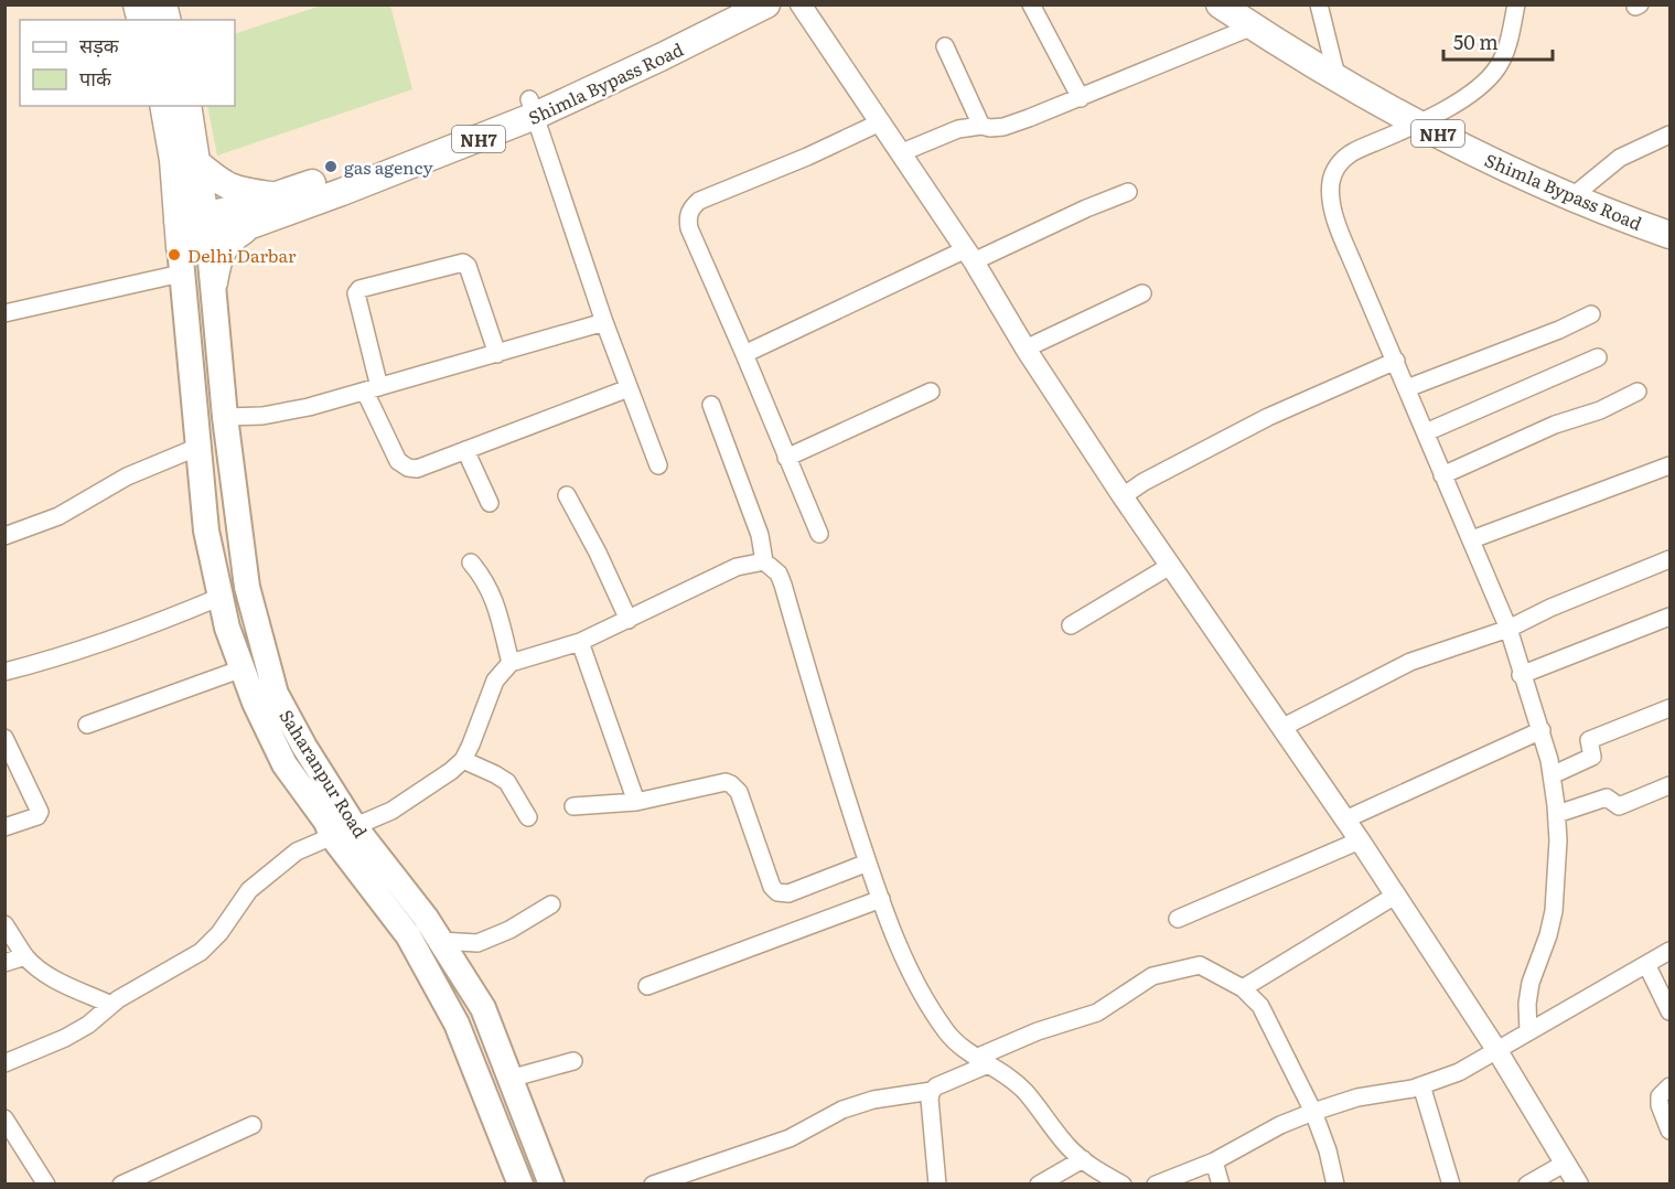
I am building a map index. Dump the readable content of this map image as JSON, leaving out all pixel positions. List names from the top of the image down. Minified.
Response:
{"streets":{"highway":["Shimla Bypass Road","NH7"],"main road":["Saharanpur Road"]},"crossings":[["Shimla Bypass Road","Saharanpur Road"]],"places":["gas agency","Delhi Darbar"],"legend":["सड़क","पार्क"],"scale_bar":"50 m"}
